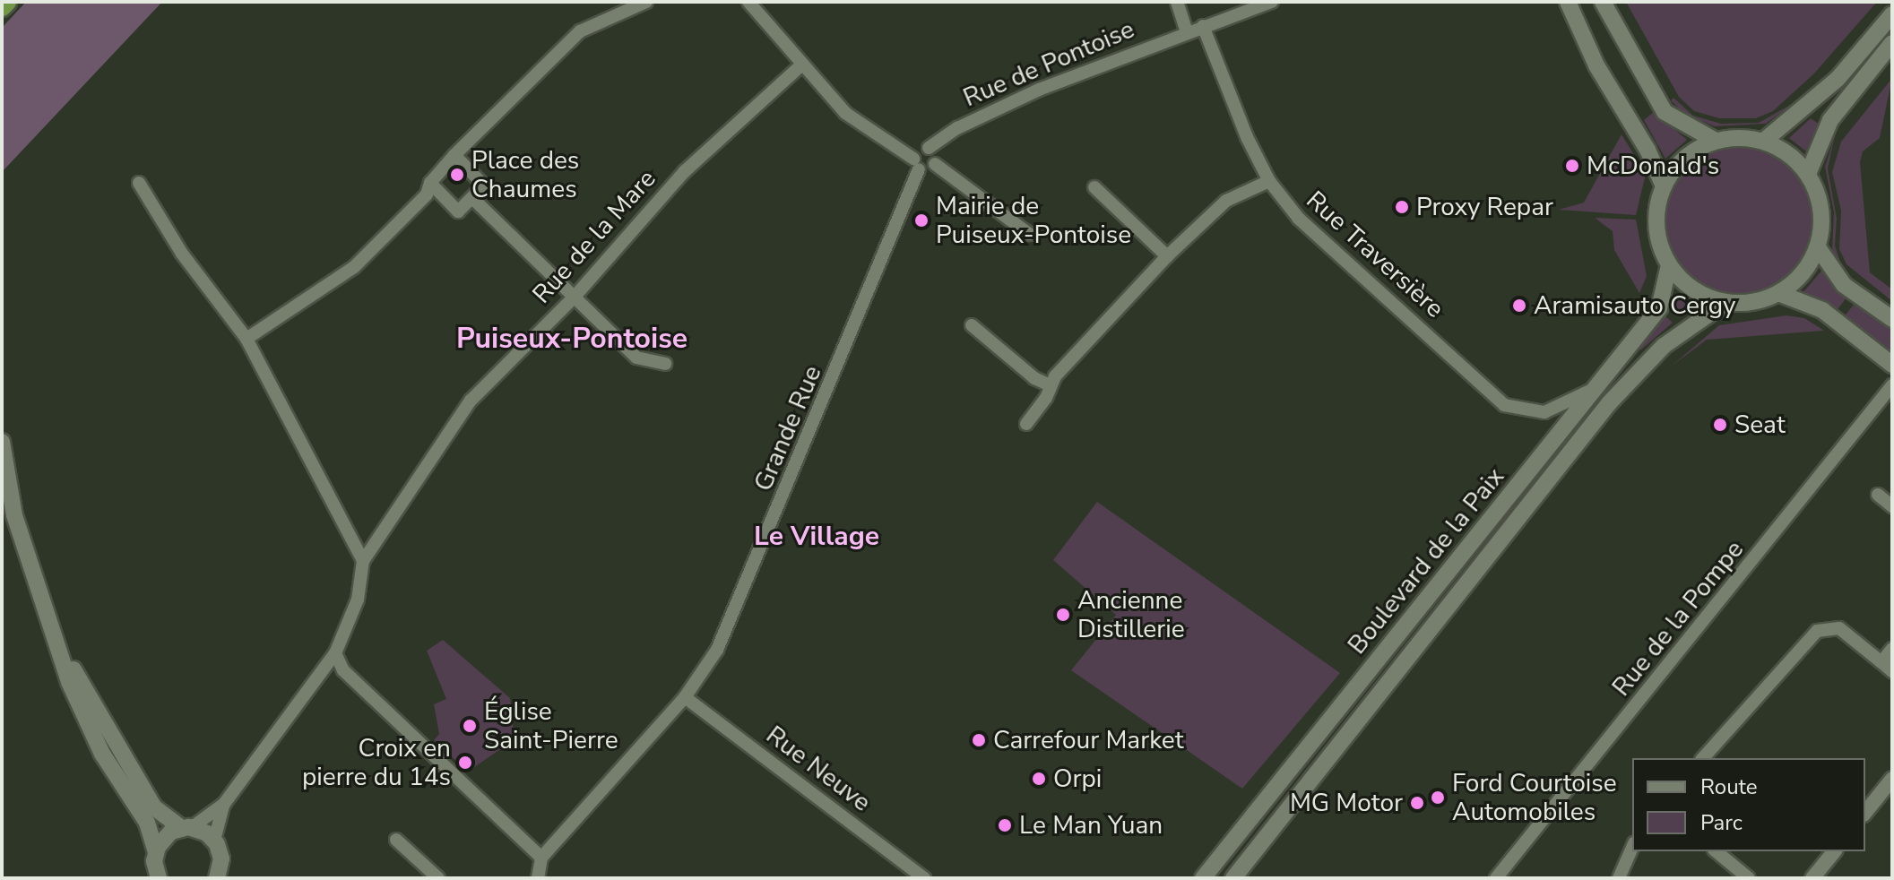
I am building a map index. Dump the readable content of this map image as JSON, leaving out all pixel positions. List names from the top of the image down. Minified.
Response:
{"streets":{"main road":["Boulevard de la Paix"],"street":["Rue de Pontoise","Rue de la Mare","Rue Traversière","Grande Rue","Rue de la Pompe","Rue Neuve"]},"crossings":[["Rue de Pontoise","Rue Traversière"],["Rue de Pontoise","Grande Rue"],["Rue Traversière","Boulevard de la Paix"],["Grande Rue","Rue Neuve"]],"districts":["Puiseux-Pontoise","Le Village"],"places":["McDonald's","Place des Chaumes","Proxy Repar","Mairie de Puiseux-Pontoise","Aramisauto Cergy","Seat","Ancienne Distillerie","Église Saint-Pierre","Carrefour Market","Croix en pierre du 14s","Orpi","Ford Courtoise Automobiles","MG Motor","Le Man Yuan"],"legend":["Route","Parc"]}
